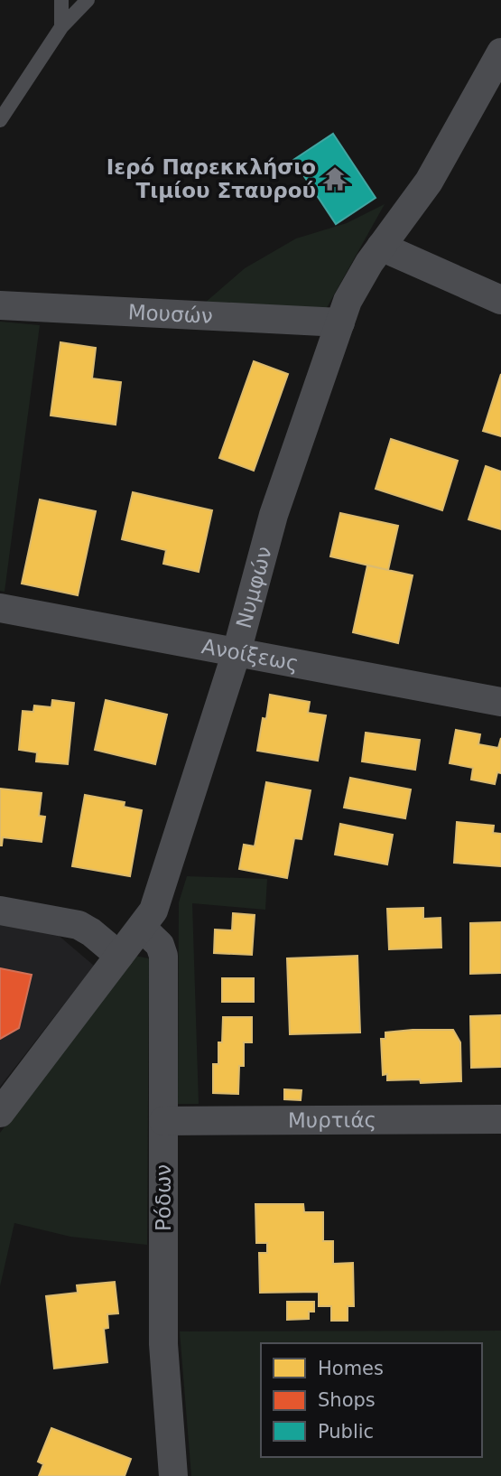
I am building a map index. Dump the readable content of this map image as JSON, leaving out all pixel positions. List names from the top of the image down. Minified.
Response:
{"streets":{"street":["Μουσών","Νυμφών","Ανοίξεως","Μυρτιάς","Ρόδων"]},"crossings":[["Μουσών","Νυμφών"],["Νυμφών","Ανοίξεως"],["Νυμφών","Ρόδων"],["Μυρτιάς","Ρόδων"]],"places":{"temple":["Ιερό Παρεκκλήσιο Τιμίου Σταυρού"]},"legend":["Homes","Shops","Public"]}
